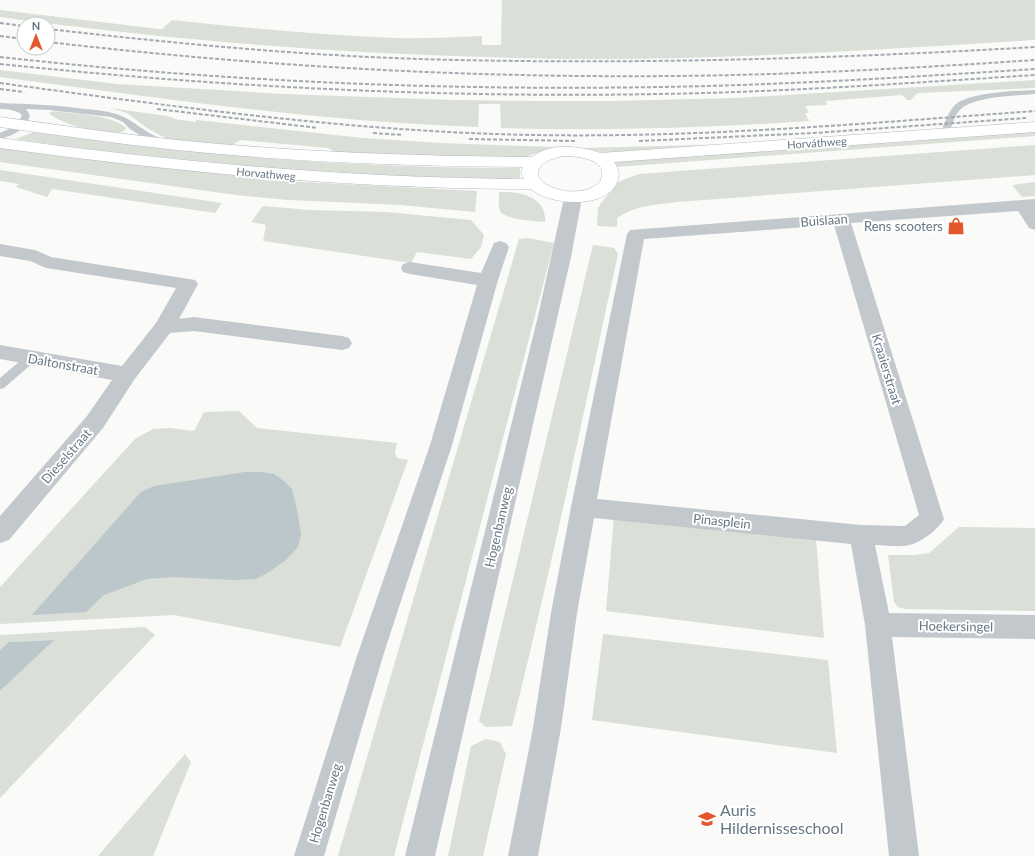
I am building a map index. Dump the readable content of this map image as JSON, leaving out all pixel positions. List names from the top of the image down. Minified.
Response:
{"streets":{"main road":["Horváthweg","Horvathweg"],"street":["Buislaan","Daltonstraat","Kraaierstraat","Dieselstraat","Pinasplein","Hogenbanweg","Hoekersingel"]},"crossings":[["Horváthweg","Horvathweg"],["Horváthweg","Hogenbanweg"],["Horvathweg","Hogenbanweg"],["Buislaan","Kraaierstraat"],["Buislaan","Pinasplein"],["Daltonstraat","Dieselstraat"],["Kraaierstraat","Pinasplein"]],"places":{"shop":["Rens scooters"],"school or university":["Auris Hildernisseschool"]},"north":"top"}
